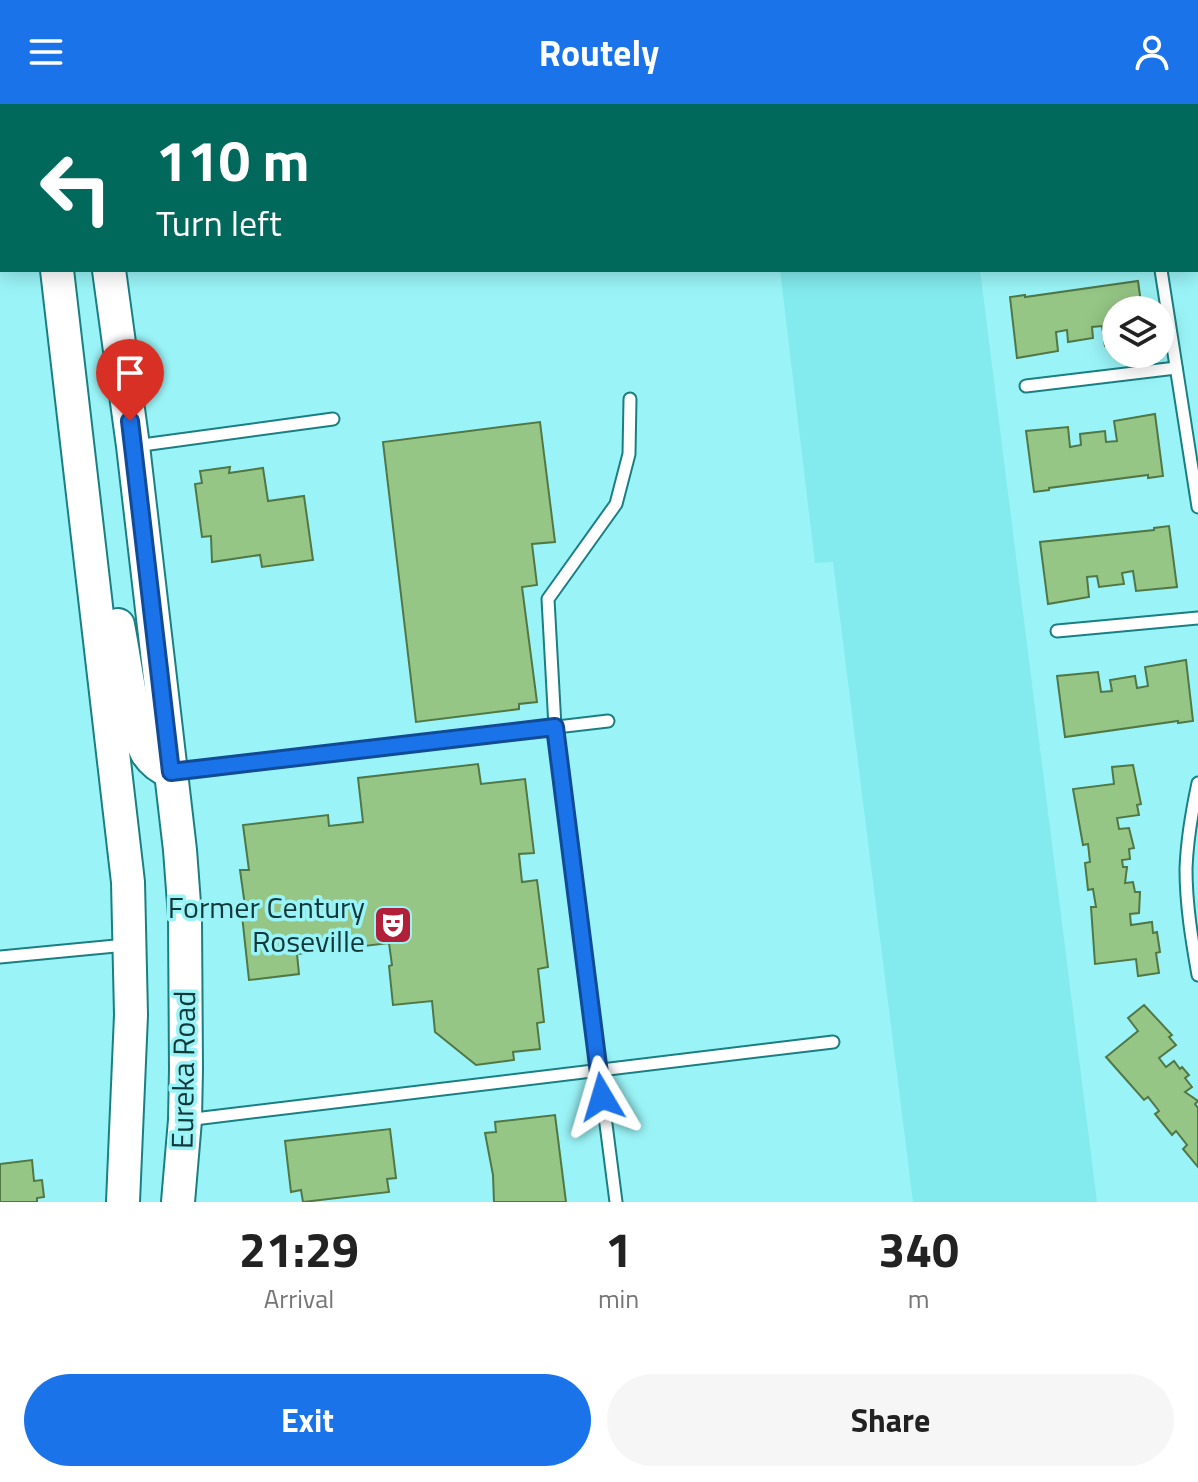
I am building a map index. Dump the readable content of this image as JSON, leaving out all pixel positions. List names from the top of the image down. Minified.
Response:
{"streets":{"main road":["Eureka Road"]},"places":{"theatre":["Former Century Roseville"]},"page":{"header":"Routely","turn":["110 m","Turn left"],"eta":["21:29","Arrival","1","min","340","m"],"buttons":["Exit","Share"]}}
